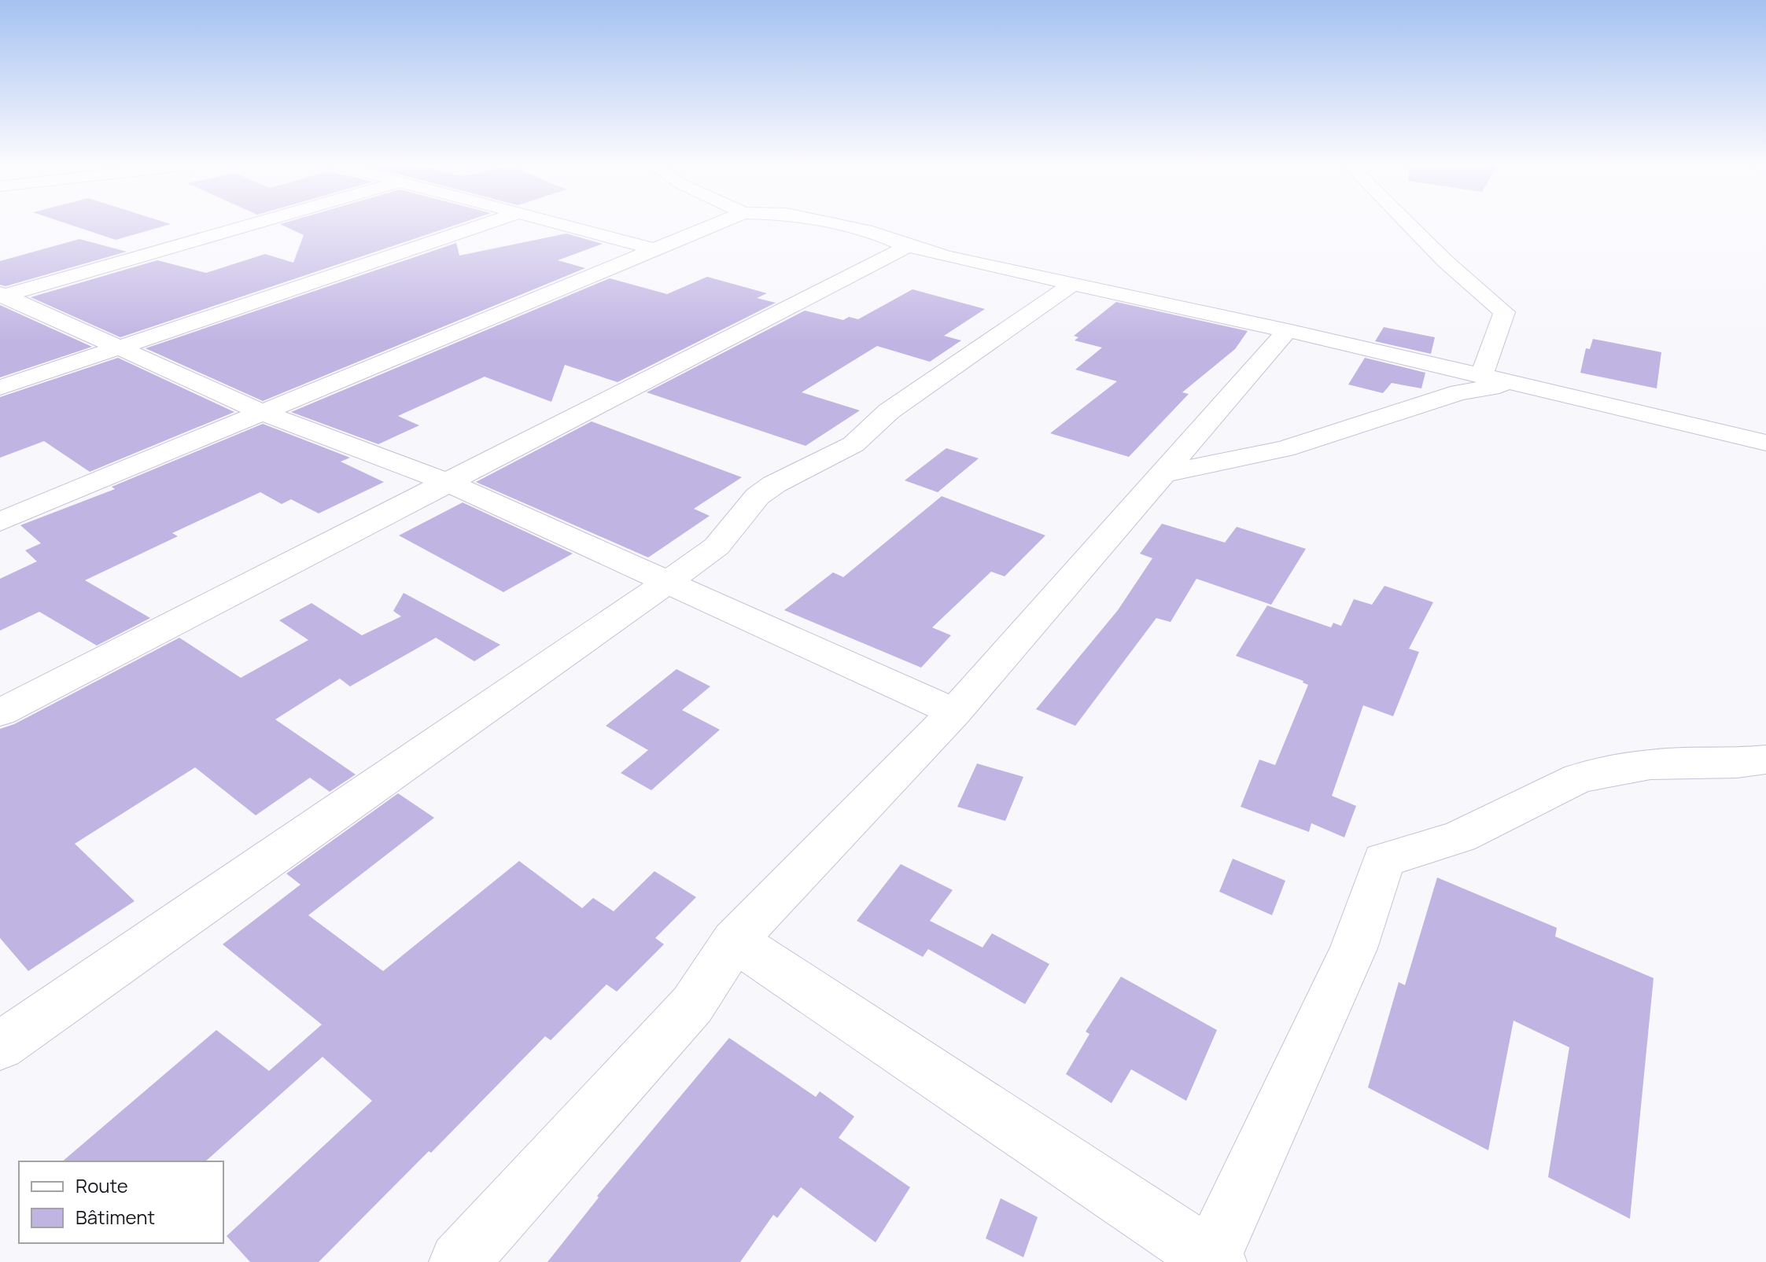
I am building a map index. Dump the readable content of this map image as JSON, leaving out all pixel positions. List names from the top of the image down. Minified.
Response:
{"legend":["Route","Bâtiment"]}
